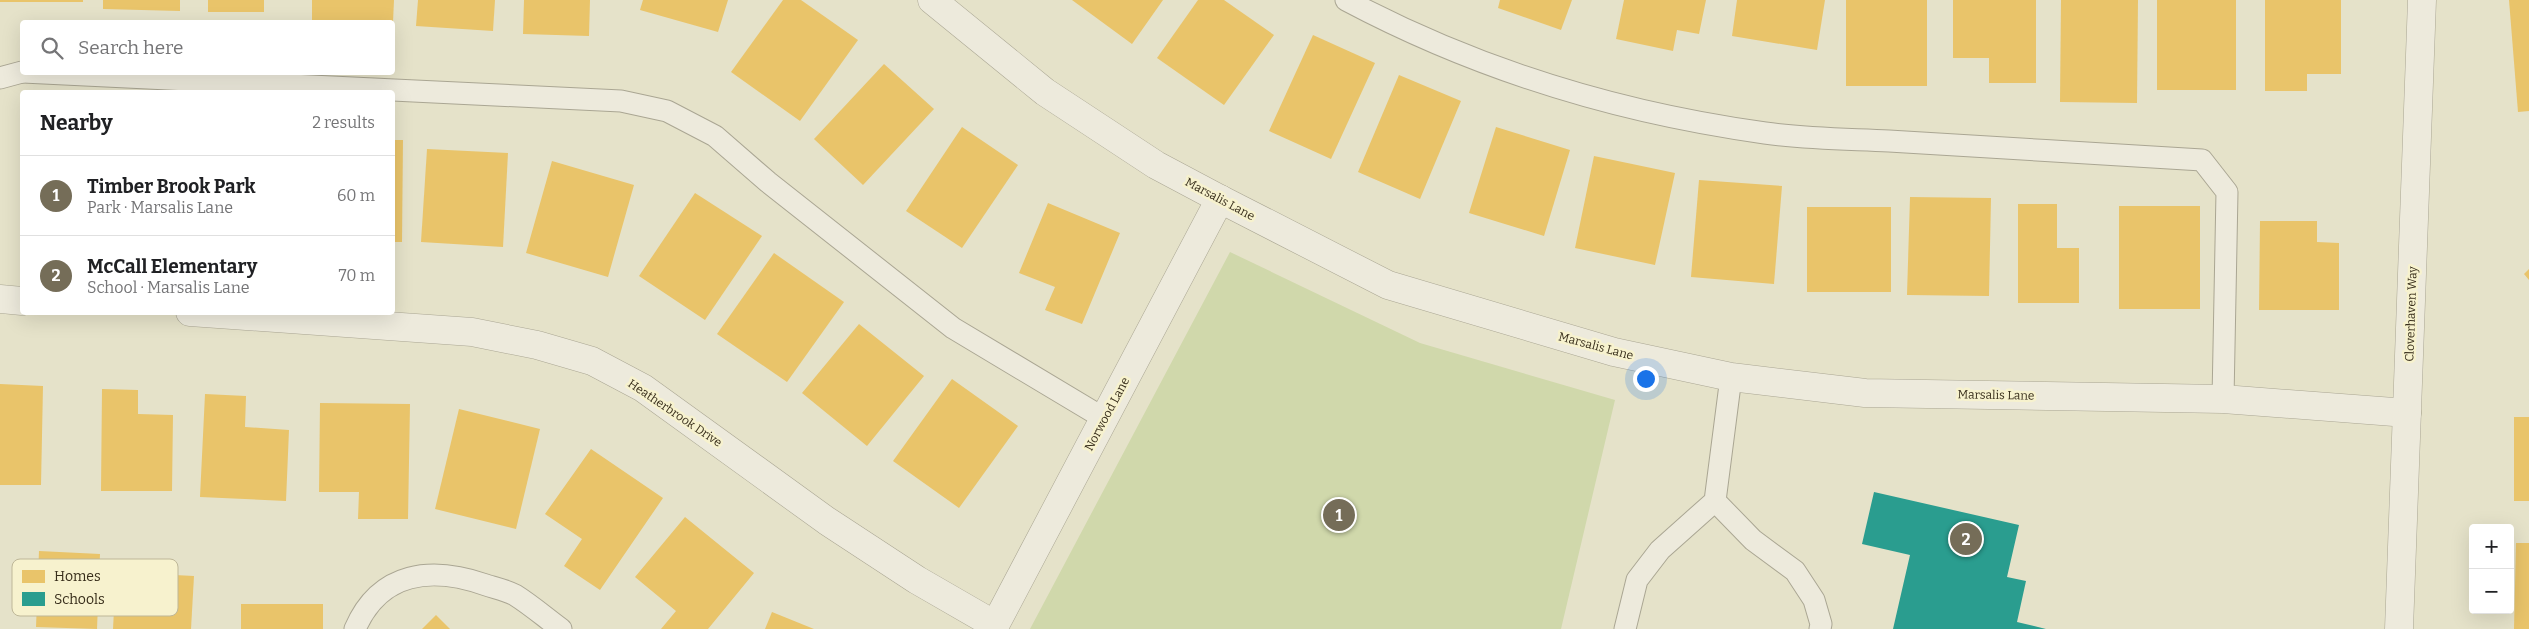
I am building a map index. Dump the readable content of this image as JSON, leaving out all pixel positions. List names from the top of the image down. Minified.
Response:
{"streets":{"street":["Marsalis Lane","Cloverhaven Way","Heatherbrook Drive","Norwood Lane"]},"crossings":[["Marsalis Lane","Cloverhaven Way"],["Marsalis Lane","Norwood Lane"],["Heatherbrook Drive","Norwood Lane"]],"legend":["Homes","Schools"],"page":{"search":"Search here","heading":["Nearby","2 results"],"list":[{"mark":"1","name":"Timber Brook Park","note":"Park · Marsalis Lane","value":"60 m"},{"mark":"2","name":"McCall Elementary","note":"School · Marsalis Lane","value":"70 m"}],"pins":["1","2"],"map_buttons":["+","−"]}}
